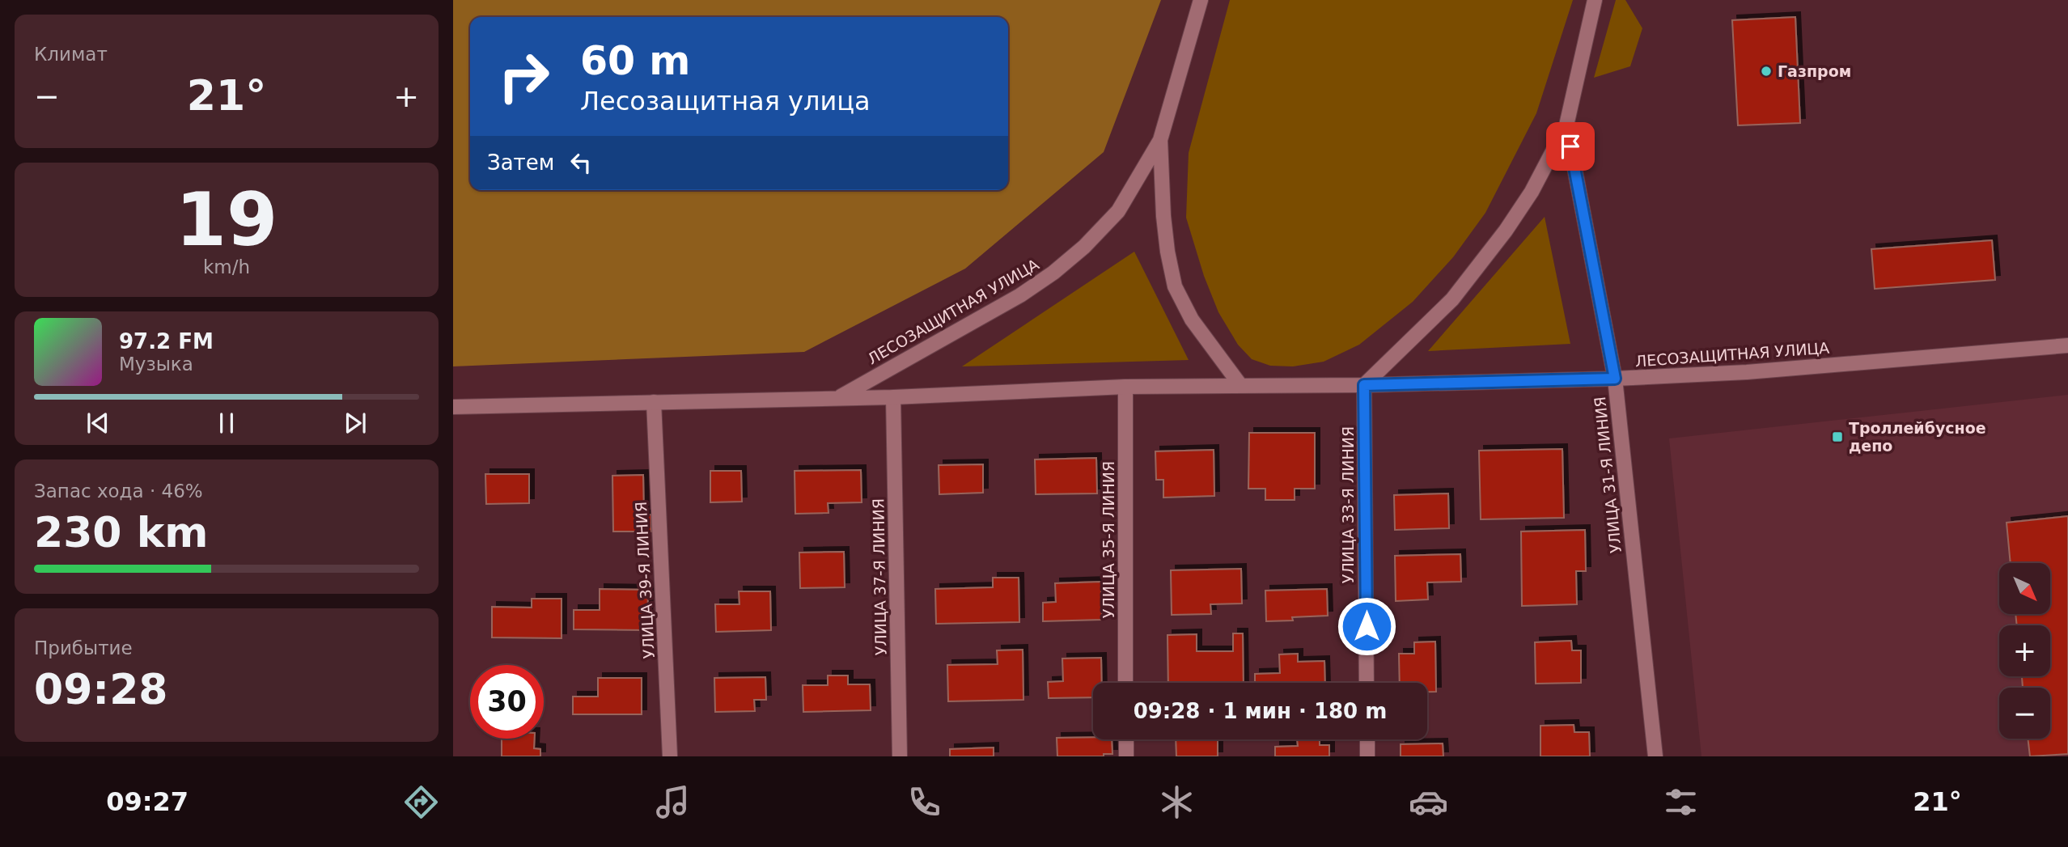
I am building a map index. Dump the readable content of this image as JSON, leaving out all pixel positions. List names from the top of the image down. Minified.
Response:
{"streets":{"street":["ЛЕСОЗАЩИТНАЯ УЛИЦА","УЛИЦА 31-Я ЛИНИЯ","УЛИЦА 33-Я ЛИНИЯ","УЛИЦА 35-Я ЛИНИЯ","УЛИЦА 37-Я ЛИНИЯ","УЛИЦА 39-Я ЛИНИЯ"]},"crossings":[["ЛЕСОЗАЩИТНАЯ УЛИЦА","УЛИЦА 31-Я ЛИНИЯ"],["ЛЕСОЗАЩИТНАЯ УЛИЦА","УЛИЦА 33-Я ЛИНИЯ"],["ЛЕСОЗАЩИТНАЯ УЛИЦА","УЛИЦА 35-Я ЛИНИЯ"],["ЛЕСОЗАЩИТНАЯ УЛИЦА","УЛИЦА 37-Я ЛИНИЯ"],["ЛЕСОЗАЩИТНАЯ УЛИЦА","УЛИЦА 39-Я ЛИНИЯ"]],"places":{"other":["Газпром"],"transit":["Троллейбусное депо"]},"north":"bottom right","page":{"tile":["Климат",["19","km/h"],["Запас хода · 46%","230 km"],["Прибытие","09:28"]],"turn":["60 m","Лесозащитная улица"],"heat":["−","21°","+"],"then":"Затем","song":["97.2 FM","Музыка"],"map_buttons":["+","−"],"limit":"30","trip":"09:28 · 1 мин · 180 m","tabs":["09:27","21°"]}}
